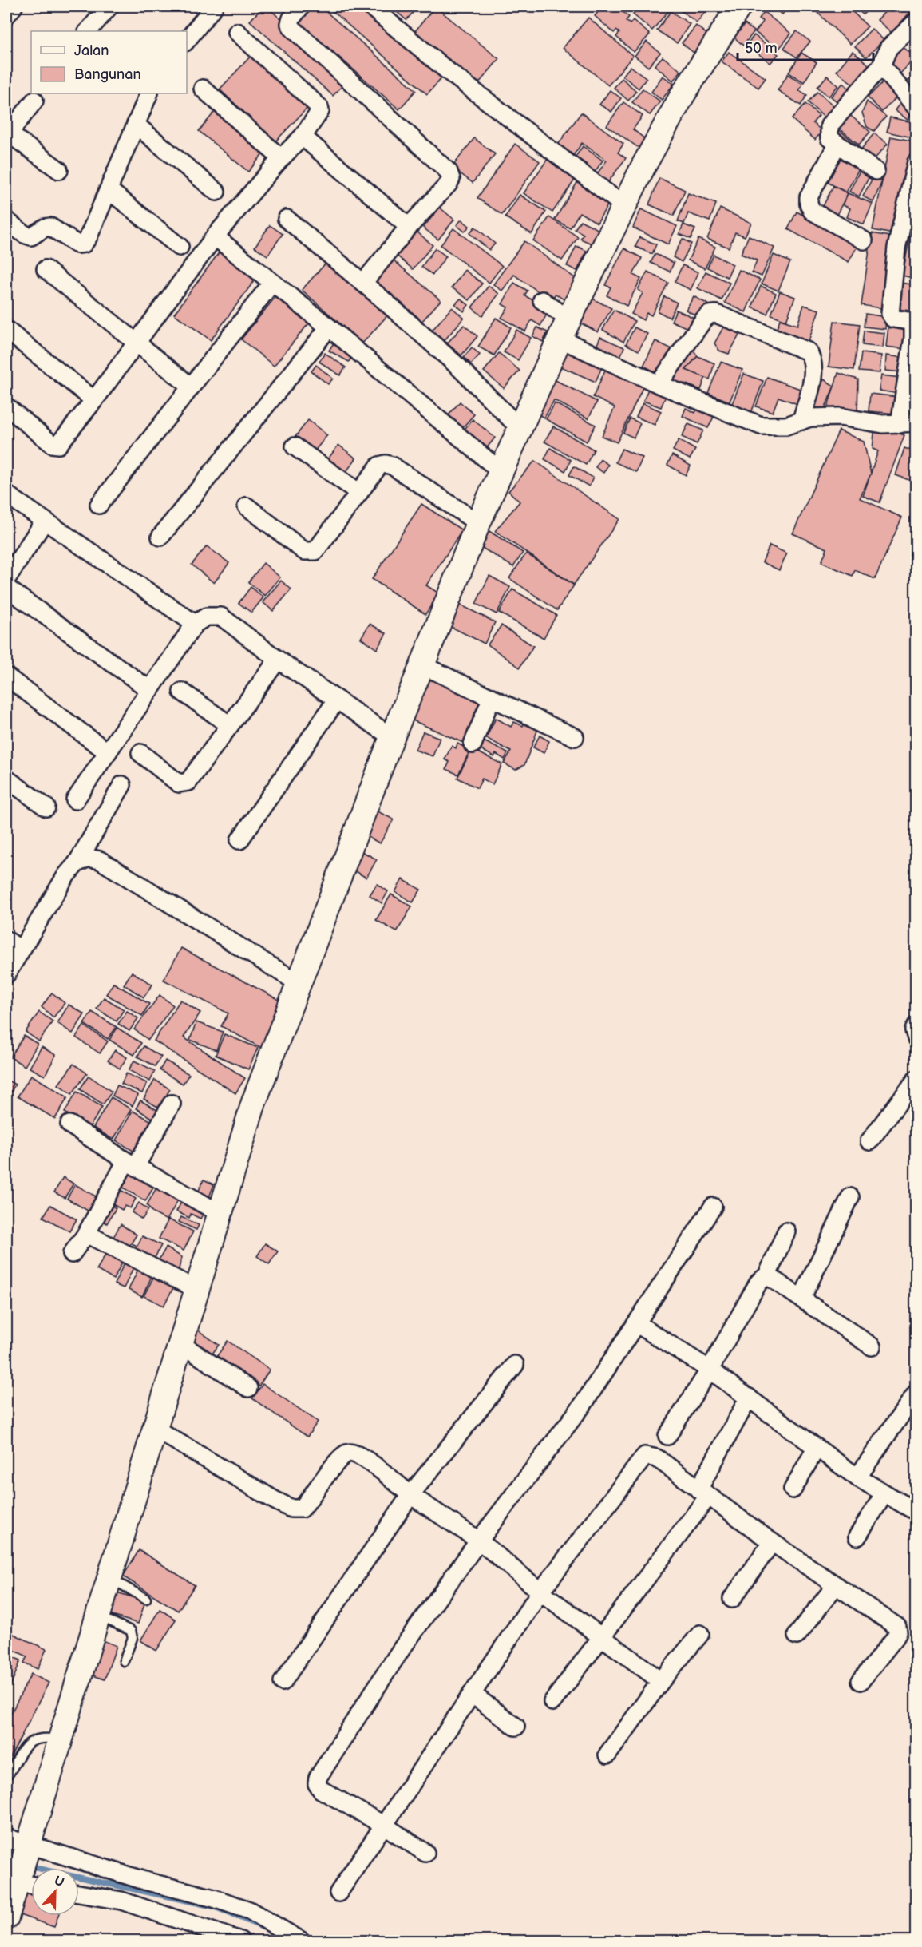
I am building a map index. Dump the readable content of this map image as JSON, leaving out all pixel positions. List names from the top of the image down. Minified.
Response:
{"legend":["Jalan","Bangunan"],"scale_bar":"50 m","north":"top"}
